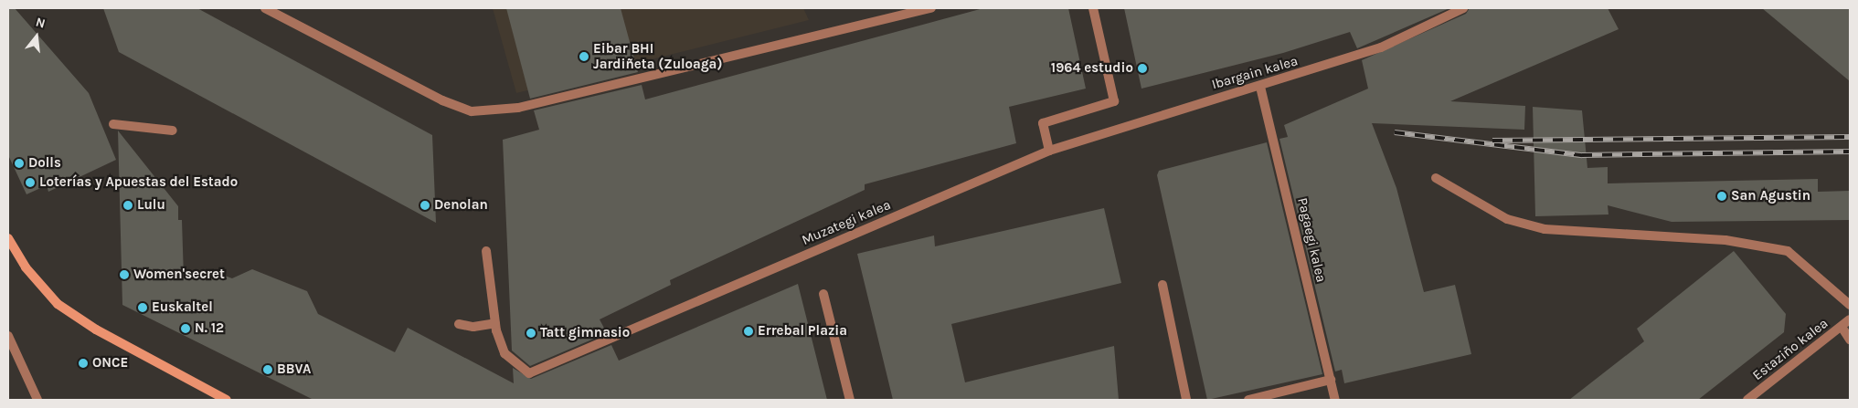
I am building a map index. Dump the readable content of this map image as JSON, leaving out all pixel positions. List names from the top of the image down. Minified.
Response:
{"streets":{"street":["Ibargain kalea","Muzategi kalea","Pagaegi kalea","Estaziño kalea"]},"crossings":[["Ibargain kalea","Muzategi kalea"],["Ibargain kalea","Pagaegi kalea"]],"places":["Eibar BHI Jardiñeta (Zuloaga)","1964 estudio","Dolls","Loterías y Apuestas del Estado","San Agustin","Lulu","Denolan","Women'secret","Euskaltel","N. 12","Errebal Plazia","Tatt gimnasio","ONCE","BBVA"],"north":"top"}
